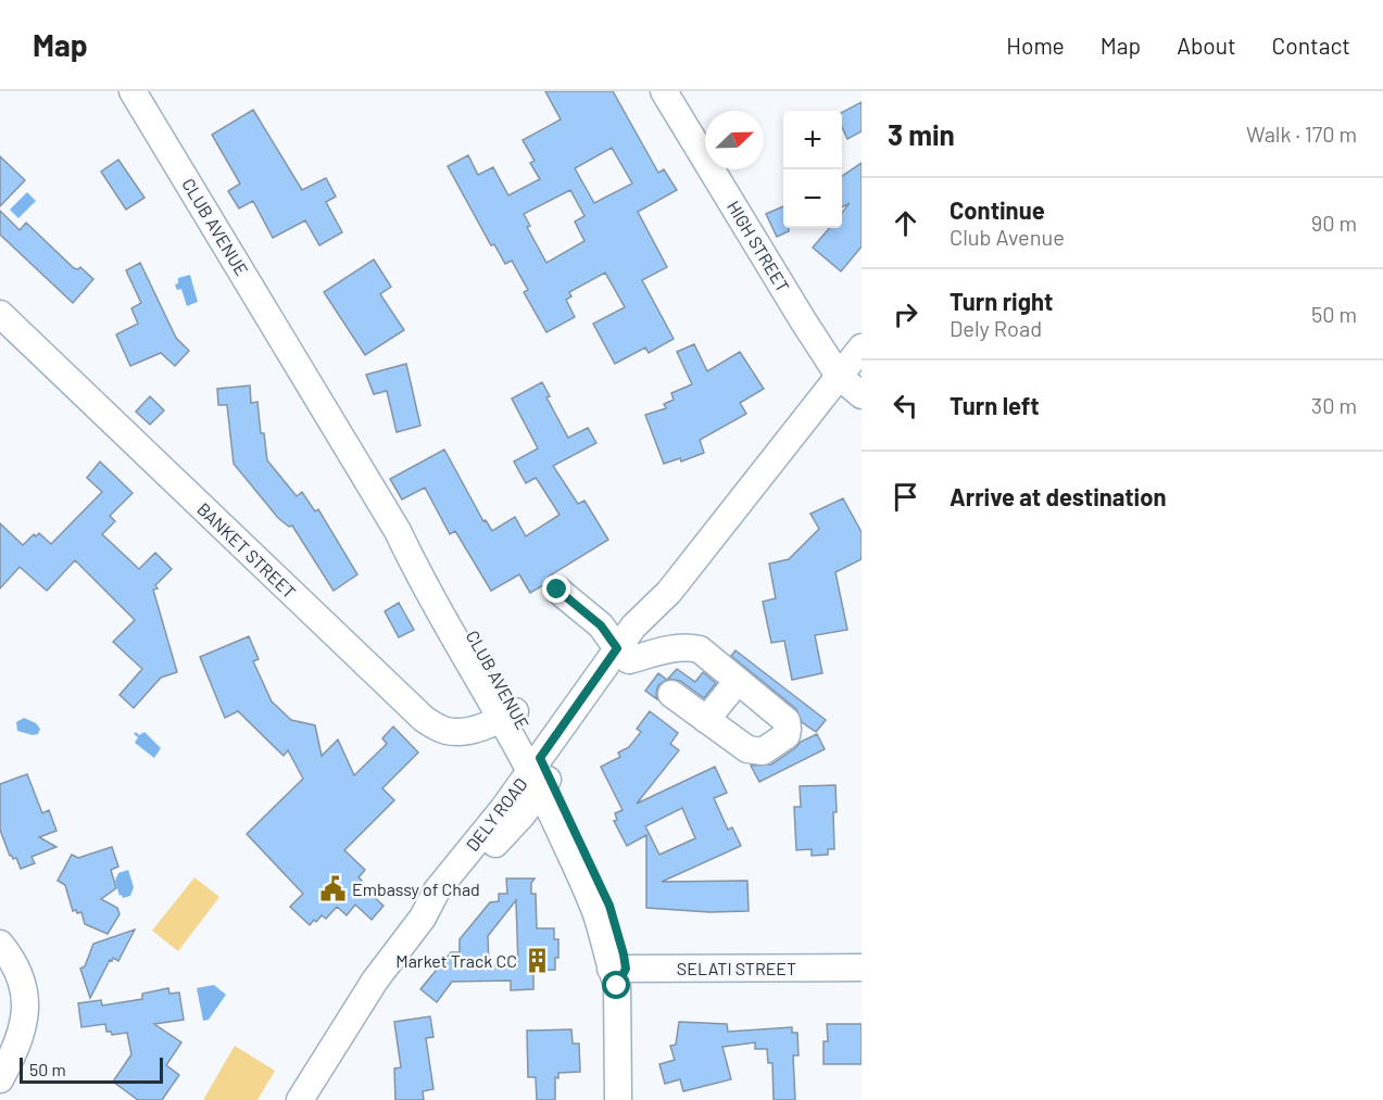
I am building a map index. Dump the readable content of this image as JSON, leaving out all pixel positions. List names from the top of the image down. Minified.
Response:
{"streets":{"street":["CLUB AVENUE","HIGH STREET","BANKET STREET","DELY ROAD","SELATI STREET"]},"crossings":[["CLUB AVENUE","BANKET STREET"],["CLUB AVENUE","DELY ROAD"],["CLUB AVENUE","SELATI STREET"],["HIGH STREET","DELY ROAD"]],"places":{"public building":["Embassy of Chad"],"building":["Market Track CC"]},"scale_bar":"50 m","north":"top right","page":{"header":"Map","nav":["Home","Map","About","Contact"],"heading":["3 min","Walk · 170 m"],"map_buttons":["+","−"],"list":[["Continue","Club Avenue","90 m"],["Turn right","Dely Road","50 m"],["Turn left","30 m"],"Arrive at destination"],"scale":"50 m"}}
